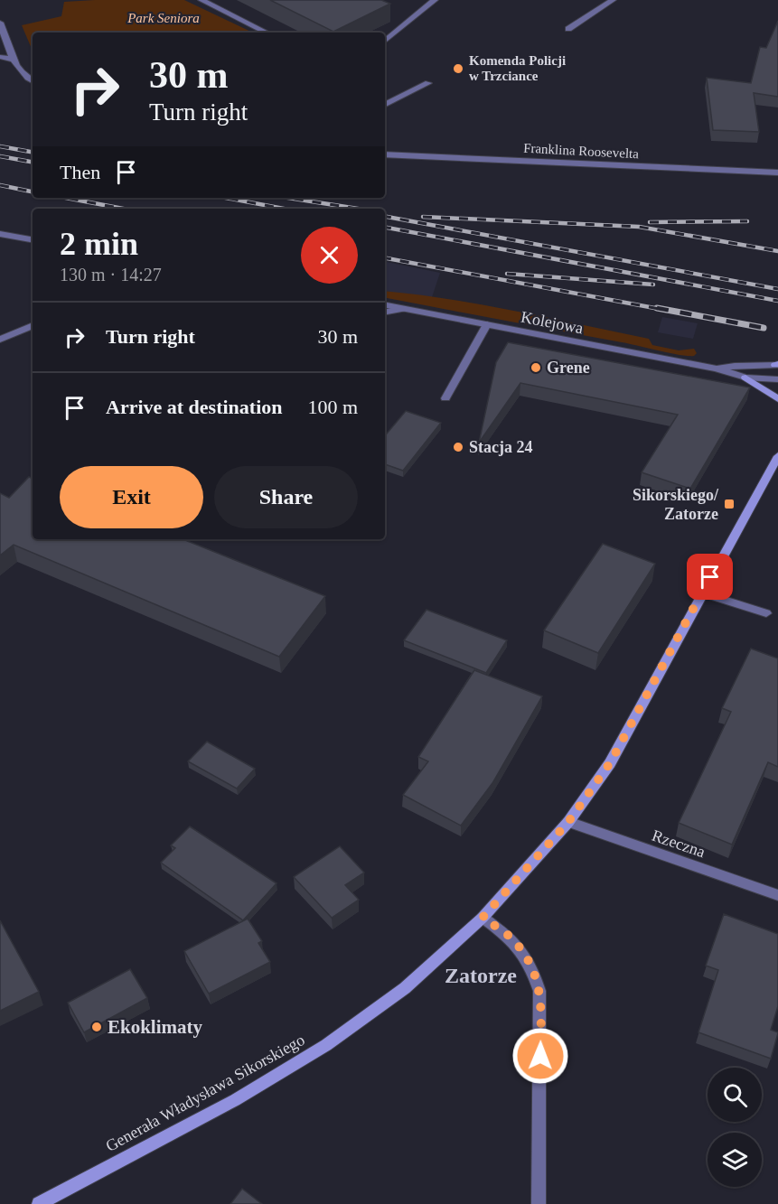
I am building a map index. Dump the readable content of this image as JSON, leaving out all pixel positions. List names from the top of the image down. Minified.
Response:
{"streets":{"main road":["Generała Władysława Sikorskiego"],"street":["Franklina Roosevelta","Kolejowa","Rzeczna"]},"crossings":[["Rzeczna","Generała Władysława Sikorskiego"]],"districts":["Zatorze"],"parks":["Park Seniora"],"places":{"other":["Komenda Policji w Trzciance","Grene","Stacja 24","Ekoklimaty"],"transit":["Sikorskiego/ Zatorze"]},"page":{"turn":["30 m","Turn right"],"then":"Then","heading":["2 min","130 m · 14:27"],"list":[{"name":"Turn right","value":"30 m"},{"name":"Arrive at destination","value":"100 m"}],"buttons":["Exit","Share"]}}
